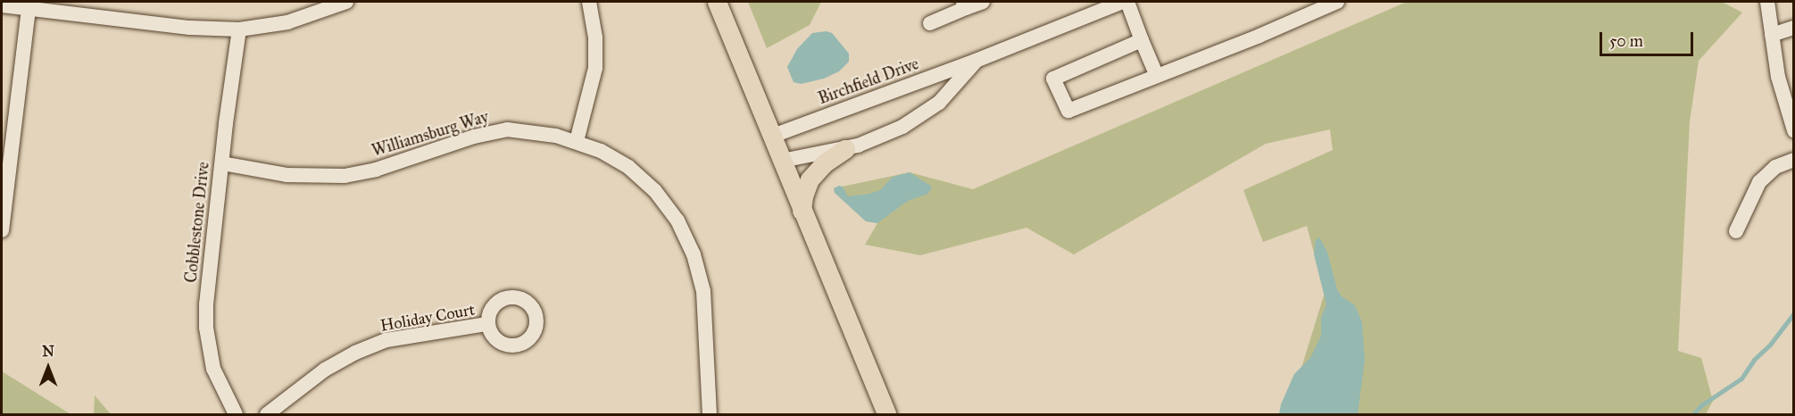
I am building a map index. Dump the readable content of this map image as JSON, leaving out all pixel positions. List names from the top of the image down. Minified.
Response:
{"streets":{"street":["Birchfield Drive","Williamsburg Way","Cobblestone Drive","Holiday Court"]},"crossings":[["Williamsburg Way","Cobblestone Drive"]],"scale_bar":"50 m","north":"top"}
